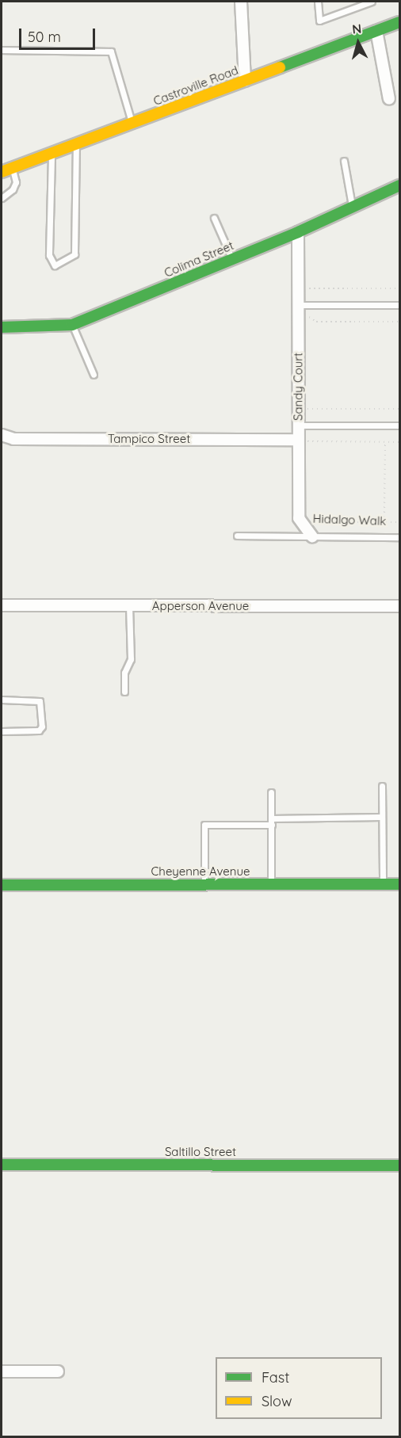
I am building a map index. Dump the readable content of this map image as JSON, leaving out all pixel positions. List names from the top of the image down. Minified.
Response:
{"streets":{"street":["Castroville Road","Colima Street","Sandy Court","Tampico Street","Apperson Avenue","Cheyenne Avenue","Saltillo Street"],"path":["Hidalgo Walk"]},"crossings":[["Colima Street","Sandy Court"],["Sandy Court","Tampico Street"],["Sandy Court","Hidalgo Walk"]],"legend":["Fast","Slow"],"scale_bar":"50 m","north":"top"}
